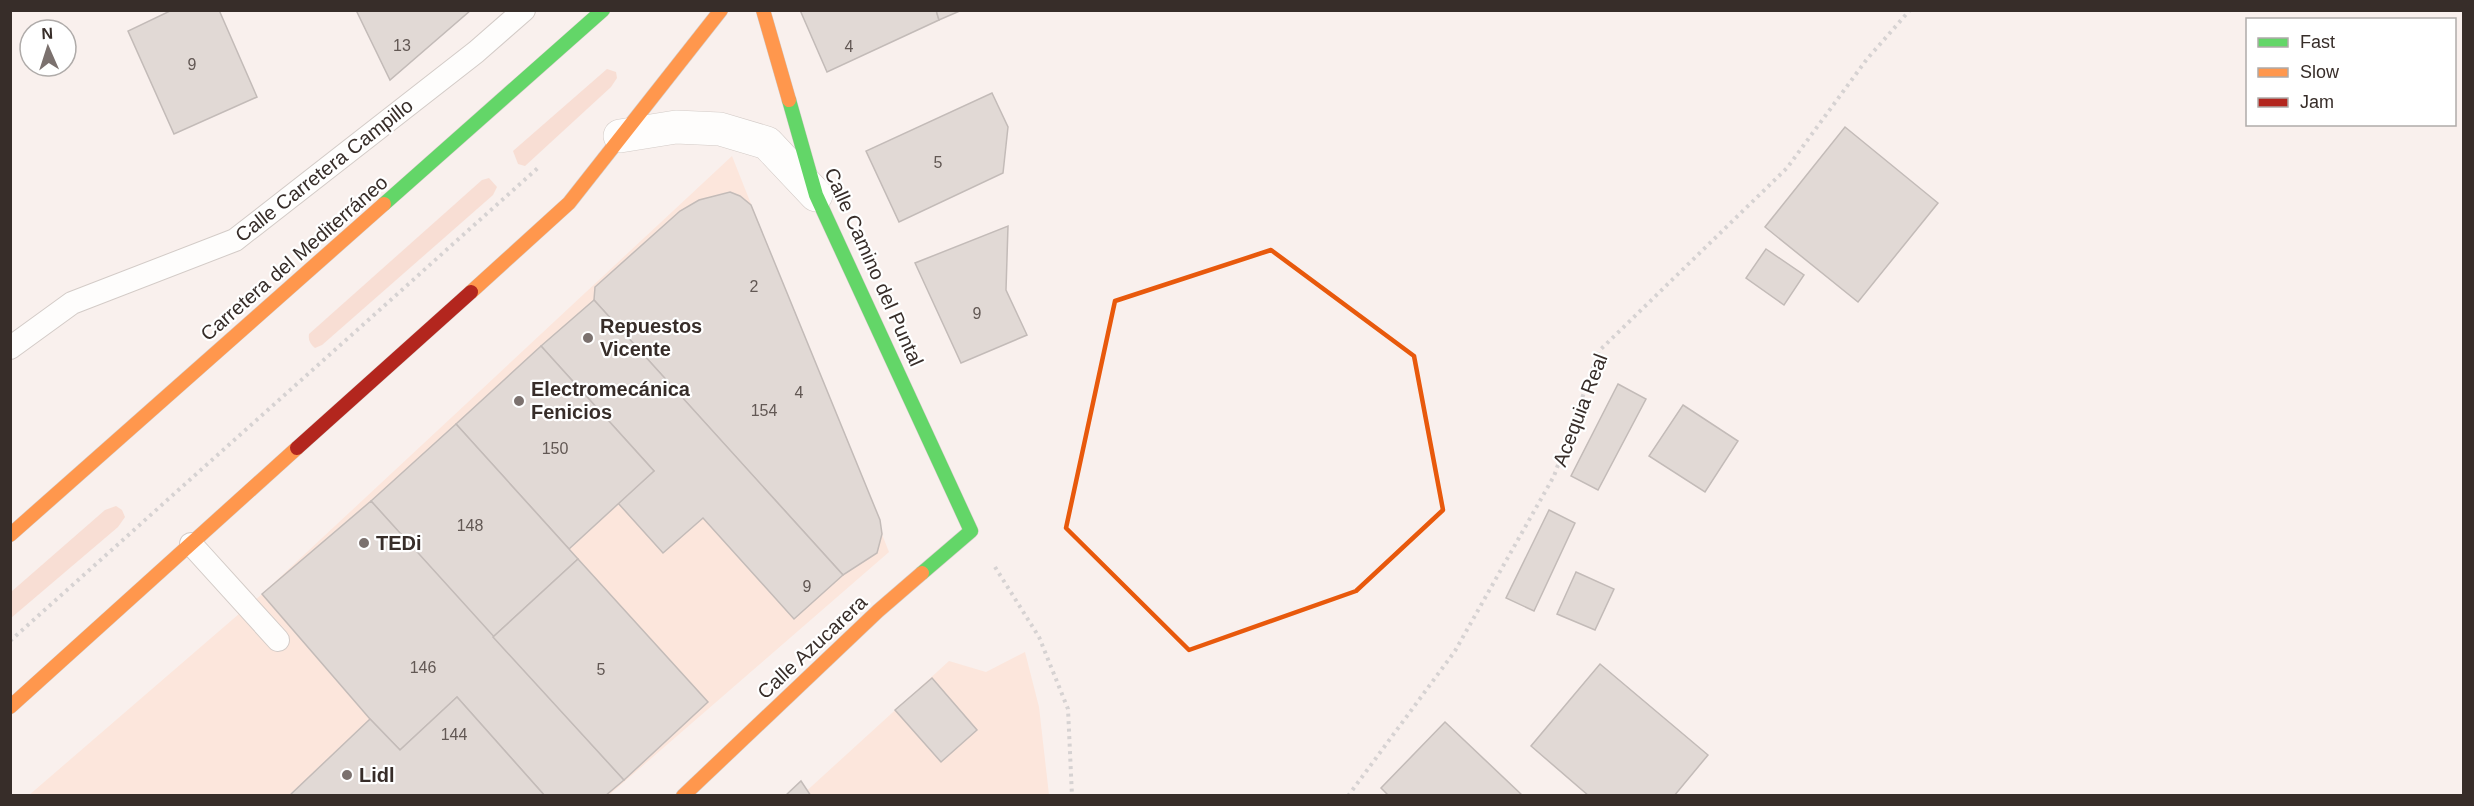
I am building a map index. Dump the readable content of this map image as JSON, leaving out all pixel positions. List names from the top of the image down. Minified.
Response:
{"streets":{"main road":["Carretera del Mediterráneo","Calle Camino del Puntal","Calle Azucarera"],"lane":["Calle Carretera Campillo"],"path":["Acequia Real"]},"crossings":[["Calle Camino del Puntal","Calle Azucarera"]],"places":["Repuestos Vicente","Electromecánica Fenicios","TEDi","Lidl"],"house_numbers":["13","4","9","5","2","9","4","154","150","148","9","146","5","144"],"legend":["Fast","Slow","Jam"],"north":"top"}
